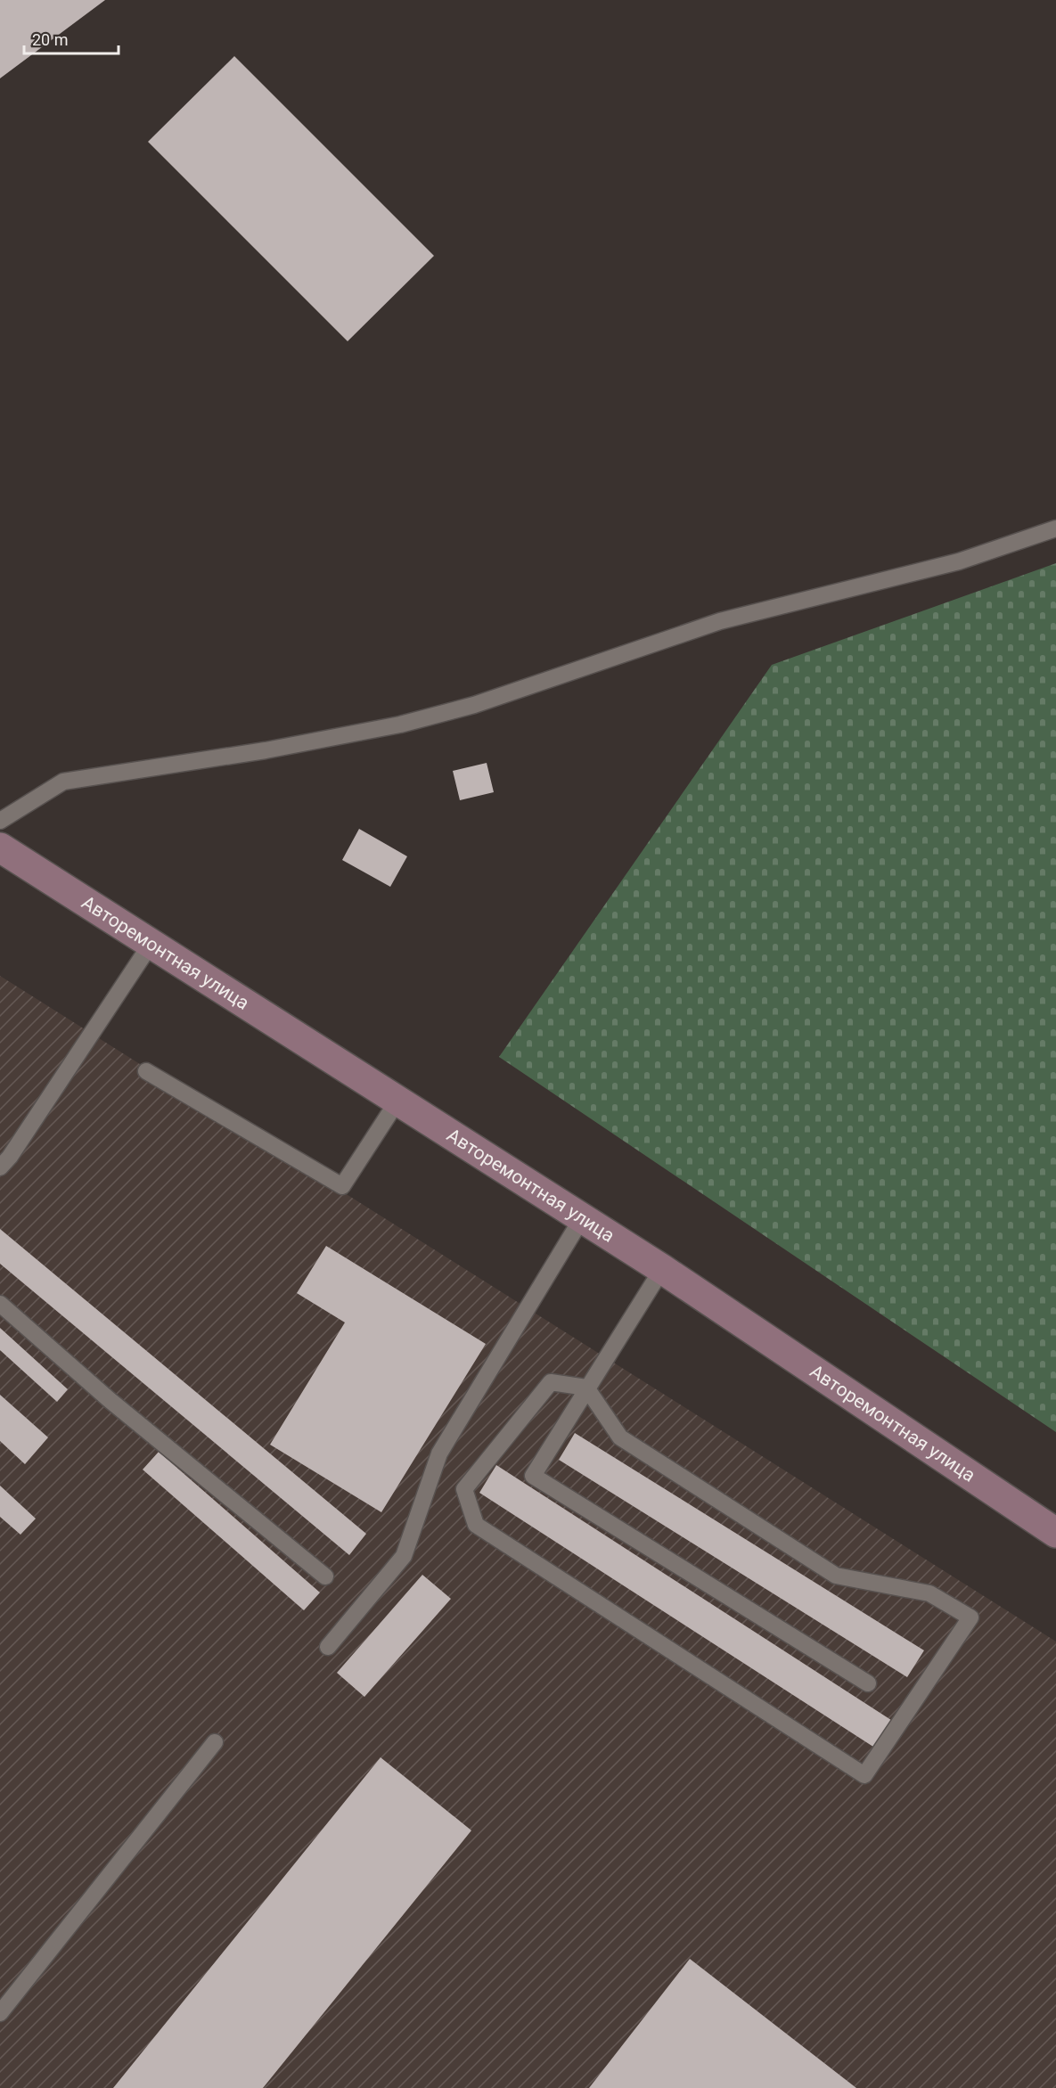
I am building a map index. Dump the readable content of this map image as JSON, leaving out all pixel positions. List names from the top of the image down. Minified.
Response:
{"streets":{"main road":["Авторемонтная улица"]},"scale_bar":"20 m"}
